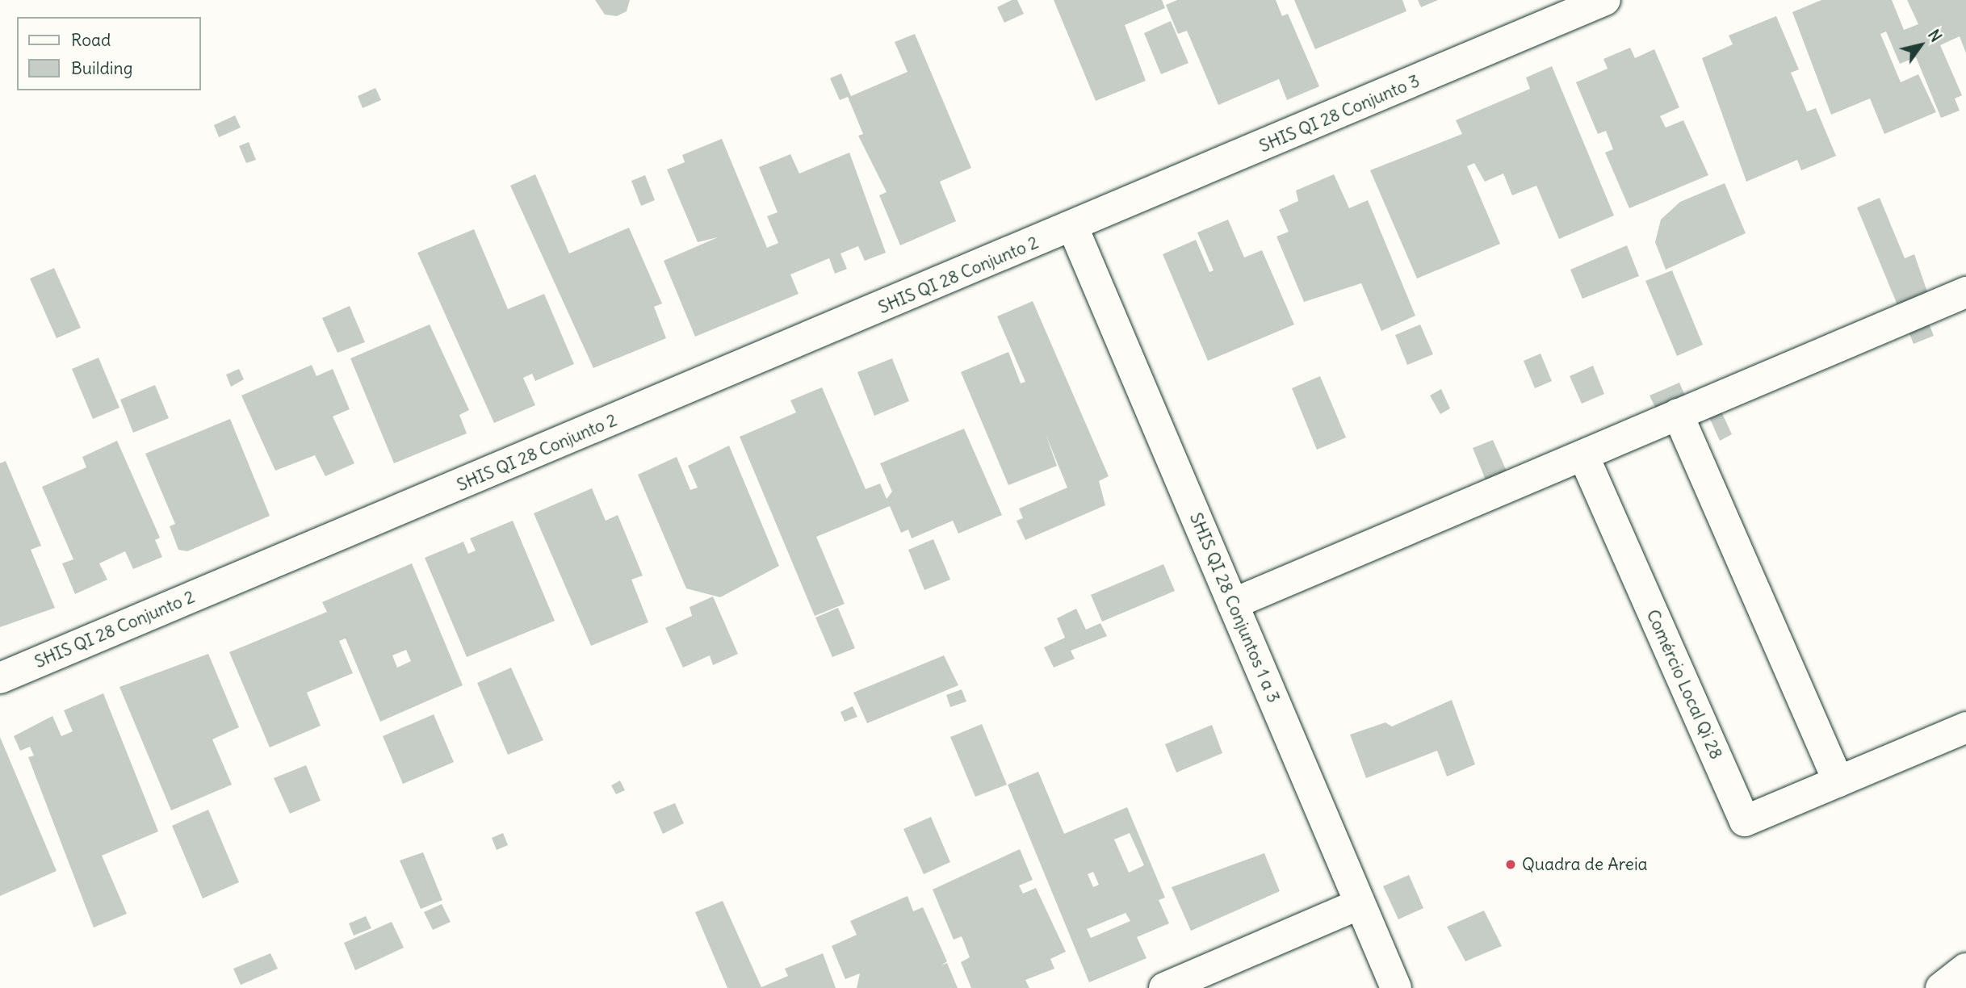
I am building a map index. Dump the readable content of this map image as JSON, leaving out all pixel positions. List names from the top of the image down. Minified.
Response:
{"streets":{"street":["SHIS QI 28 Conjunto 3","SHIS QI 28 Conjunto 2","SHIS QI 28 Conjuntos 1 a 3","Comércio Local Qi 28"]},"crossings":[["SHIS QI 28 Conjunto 3","SHIS QI 28 Conjunto 2"],["SHIS QI 28 Conjunto 3","SHIS QI 28 Conjuntos 1 a 3"],["SHIS QI 28 Conjunto 2","SHIS QI 28 Conjuntos 1 a 3"]],"places":["Quadra de Areia"],"legend":["Road","Building"],"north":"top right"}
